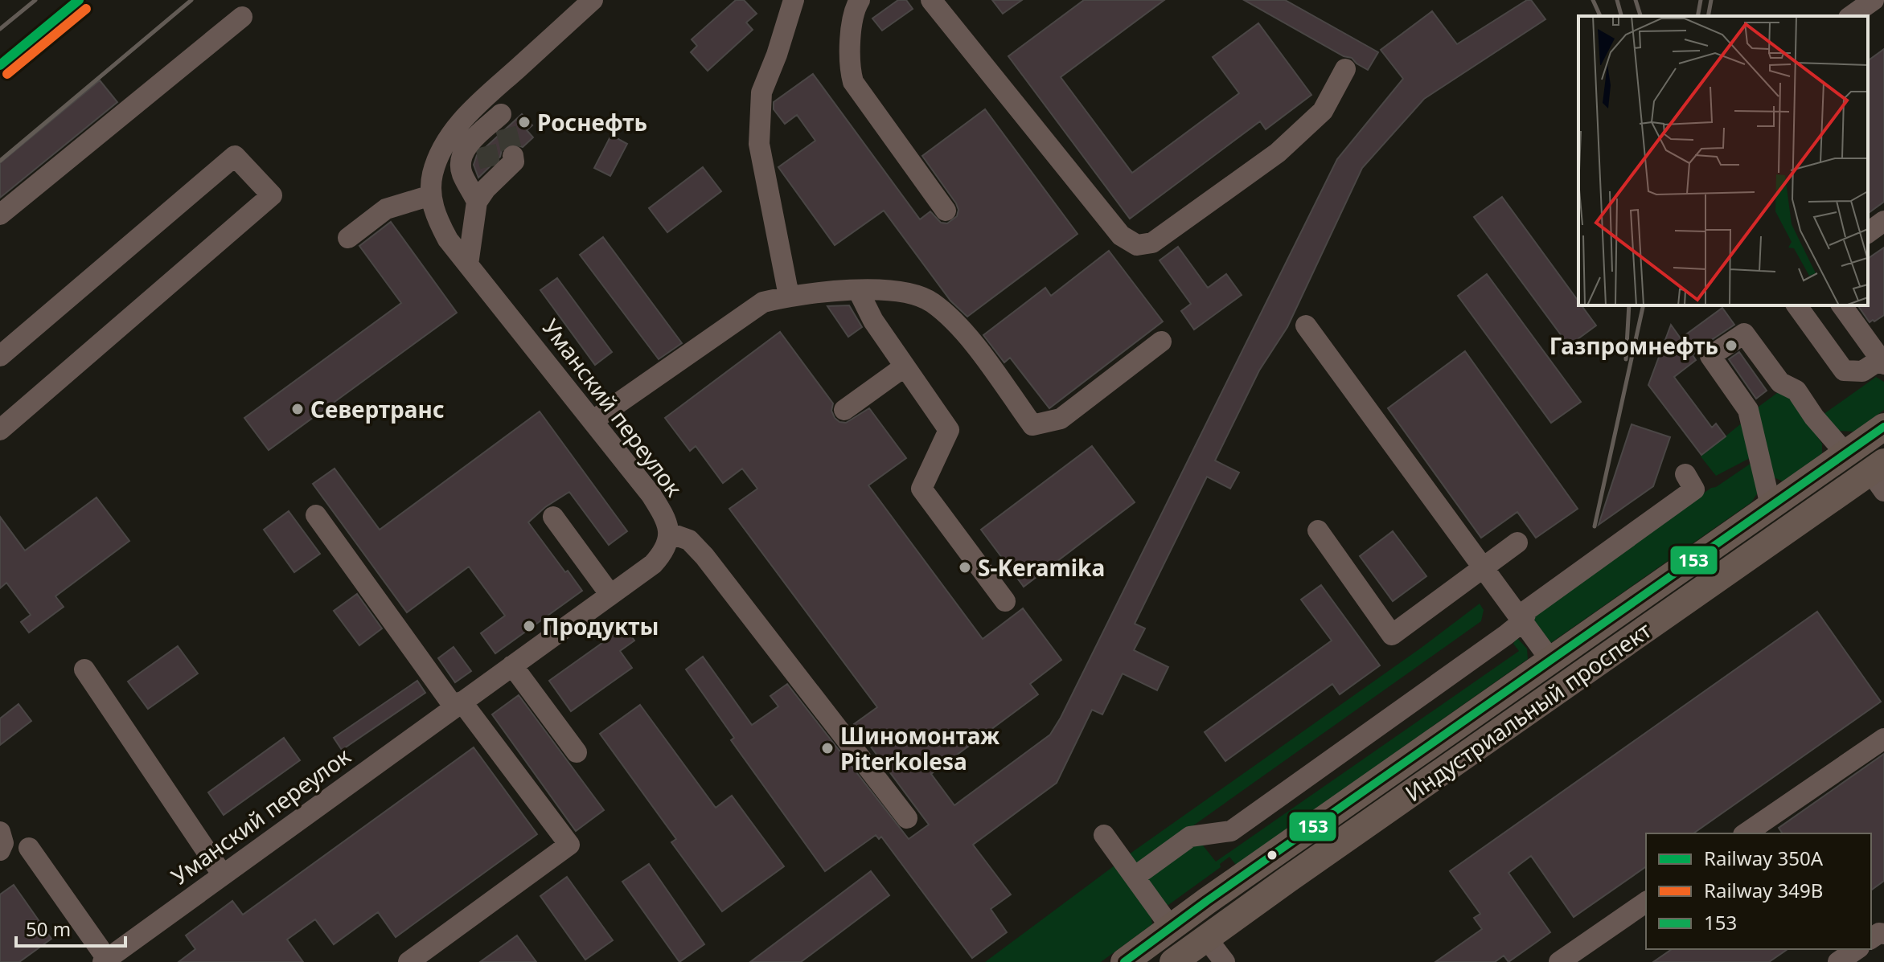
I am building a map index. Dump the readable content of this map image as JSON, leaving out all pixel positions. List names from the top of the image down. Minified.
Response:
{"streets":{"main road":["Индустриальный проспект"],"street":["Уманский переулок"]},"places":["Роснефть","Газпромнефть","Севертранс","S-Keramika","Продукты","Шиномонтаж Piterkolesa"],"lines":["rail line 350А","rail line 349В","transit line 153"],"legend":["Railway 350А","Railway 349В","153"],"scale_bar":"50 m"}
